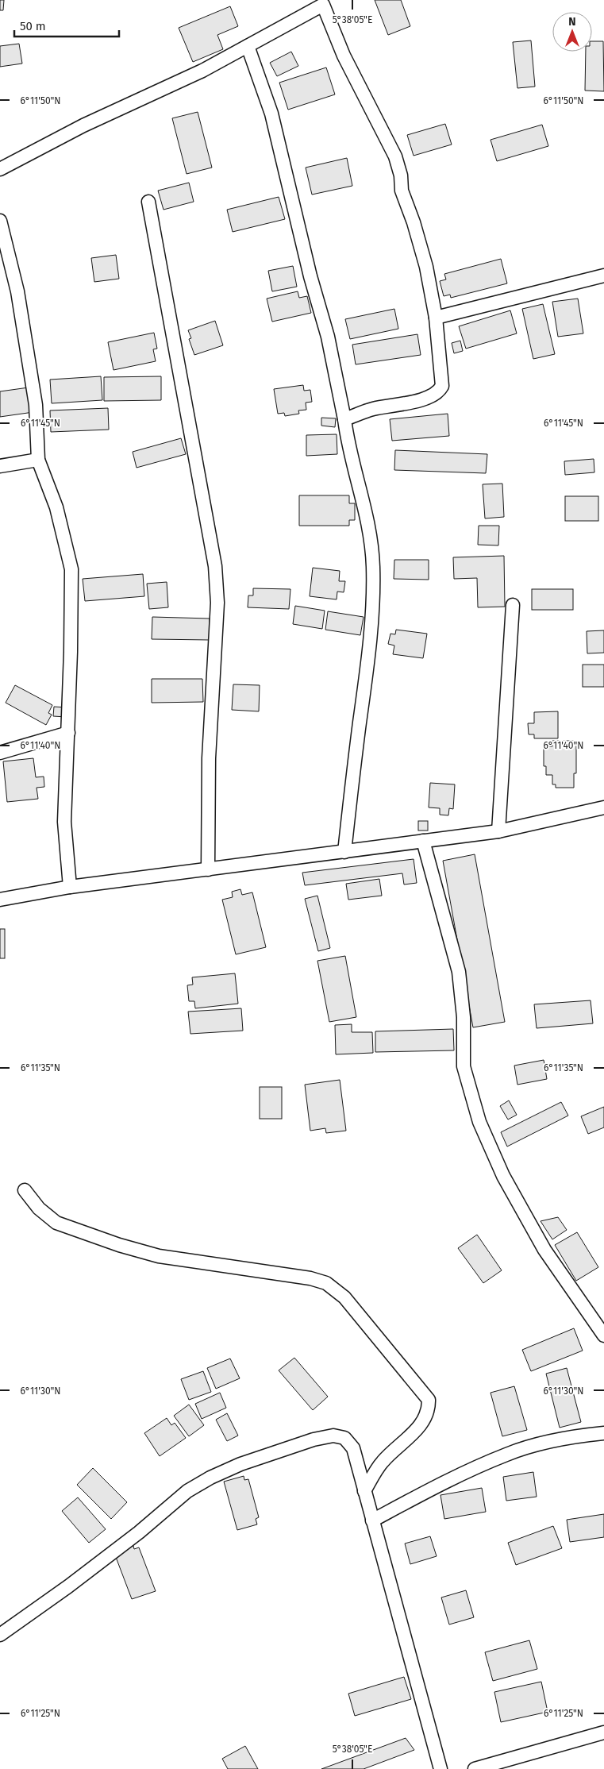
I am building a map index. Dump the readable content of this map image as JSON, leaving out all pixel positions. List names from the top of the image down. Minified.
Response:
{"scale_bar":"50 m","north":"top","coordinates":["5°38'05\"E","6°11'50\"N","6°11'45\"N","6°11'40\"N","6°11'35\"N","6°11'30\"N","6°11'25\"N"]}
